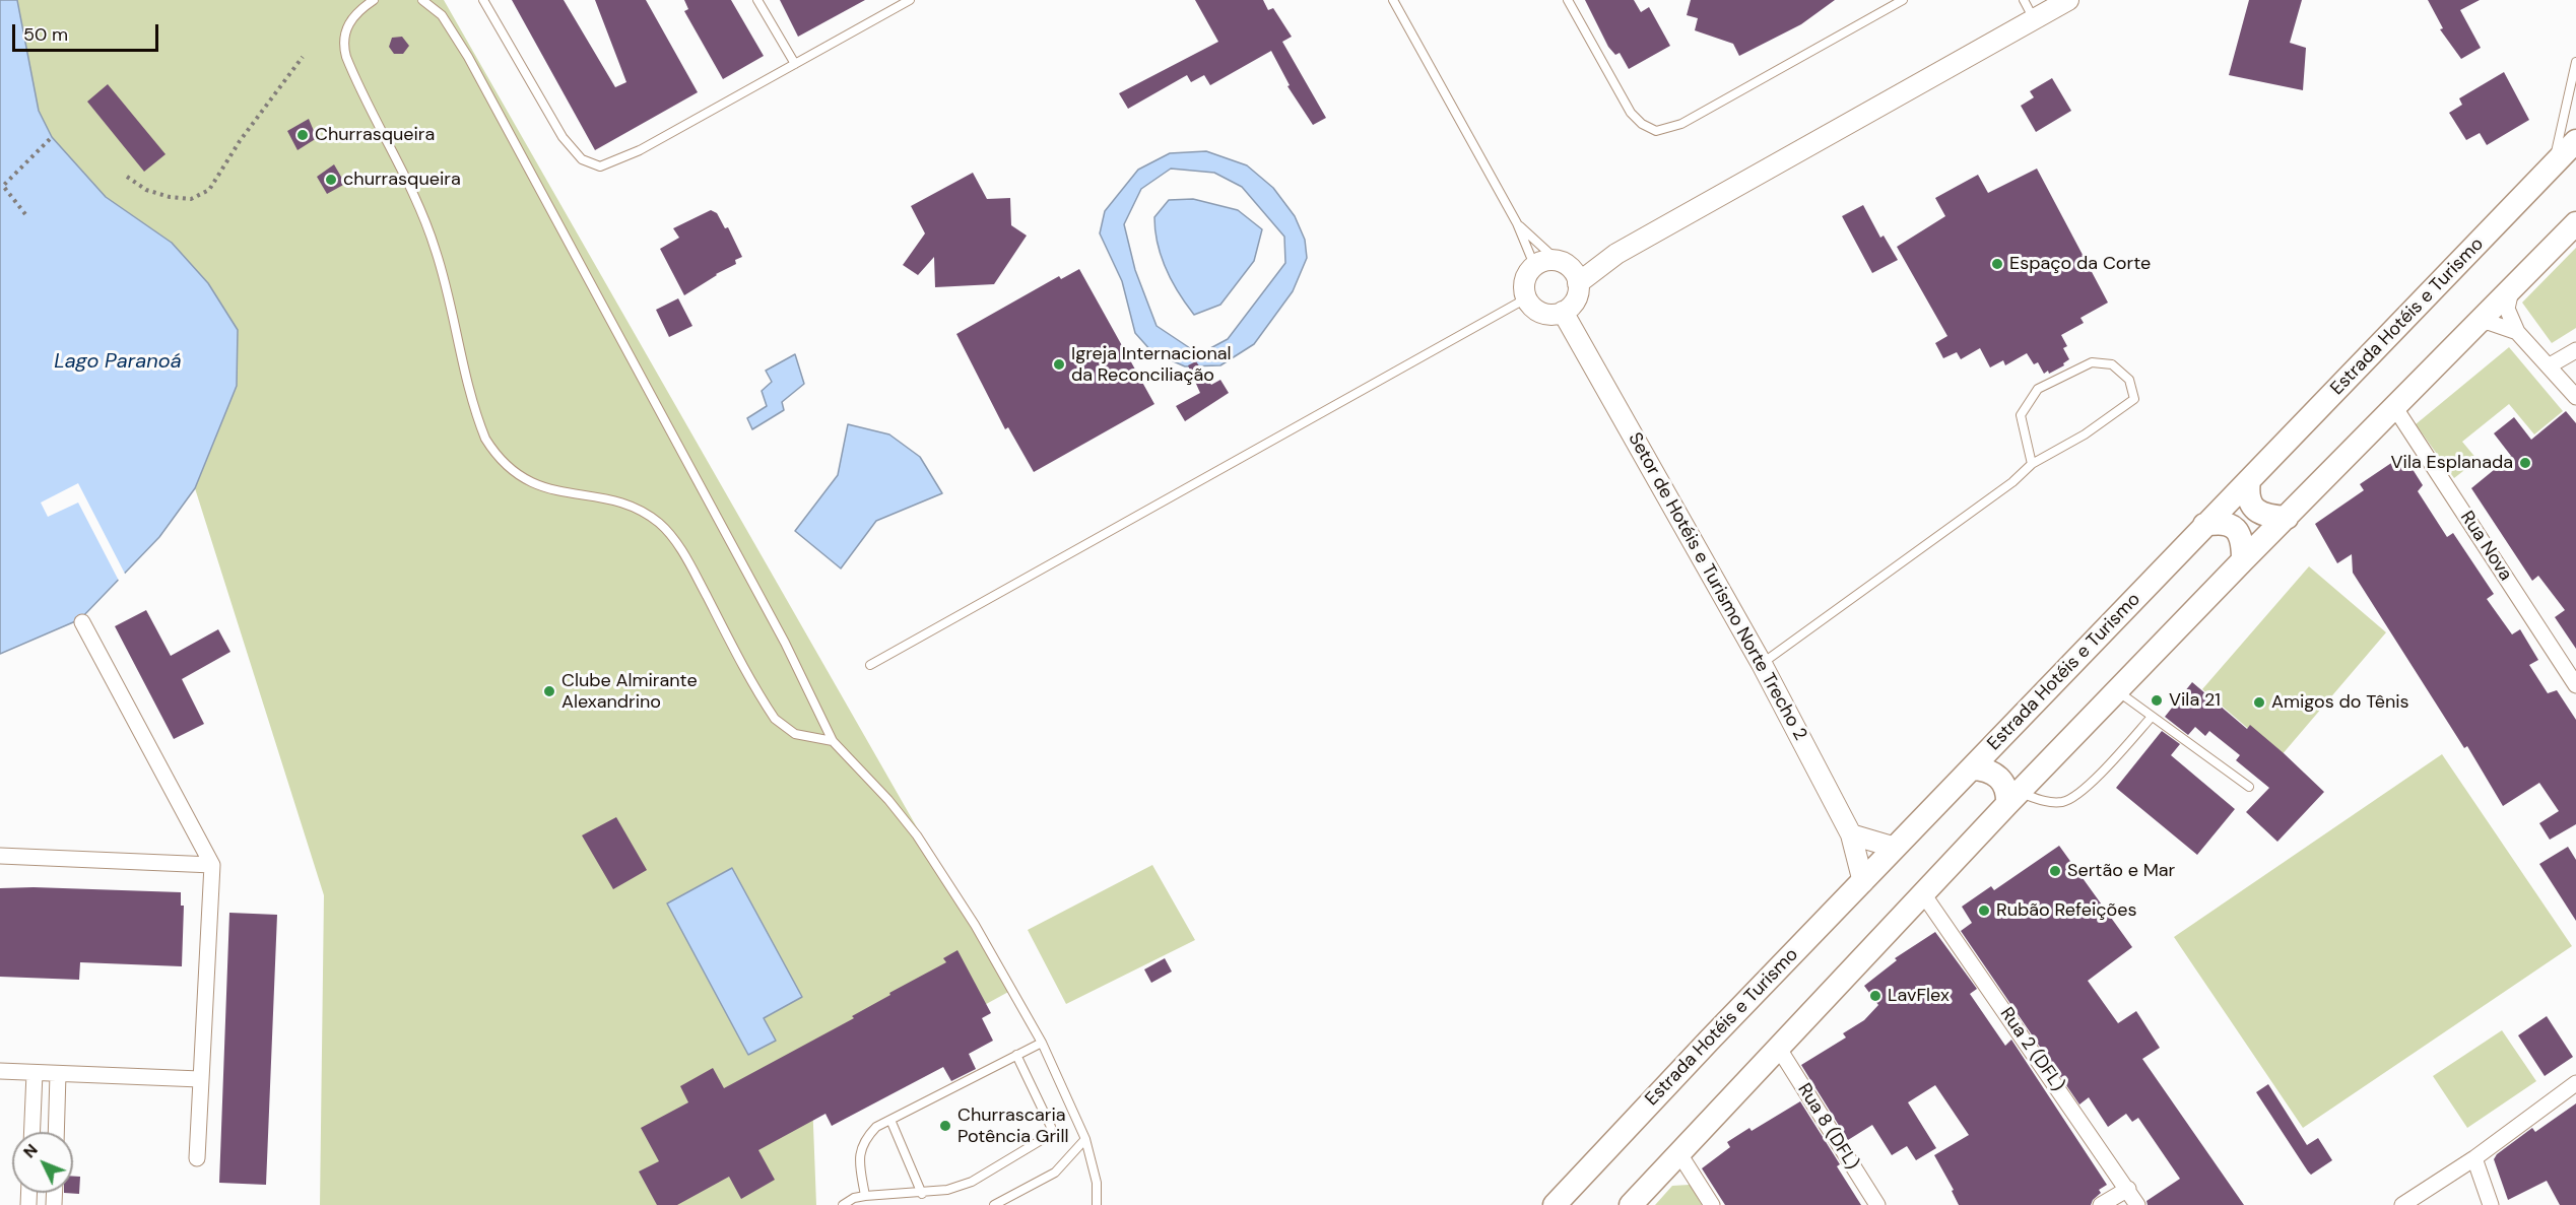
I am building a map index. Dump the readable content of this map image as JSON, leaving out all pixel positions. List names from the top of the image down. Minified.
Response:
{"streets":{"main road":["Estrada Hotéis e Turismo"],"street":["Rua Nova","Setor de Hotéis e Turismo Norte Trecho 2","Rua 2 (DFL)","Rua 8 (DFL)"]},"crossings":[["Estrada Hotéis e Turismo","Setor de Hotéis e Turismo Norte Trecho 2"]],"water":["Lago Paranoá"],"places":["Churrasqueira","churrasqueira","Espaço da Corte","Igreja Internacional da Reconciliação","Vila Esplanada","Clube Almirante Alexandrino","Vila 21","Amigos do Tênis","Sertão e Mar","Rubão Refeições","LavFlex","Churrascaria Potência Grill"],"scale_bar":"50 m","north":"top left"}
